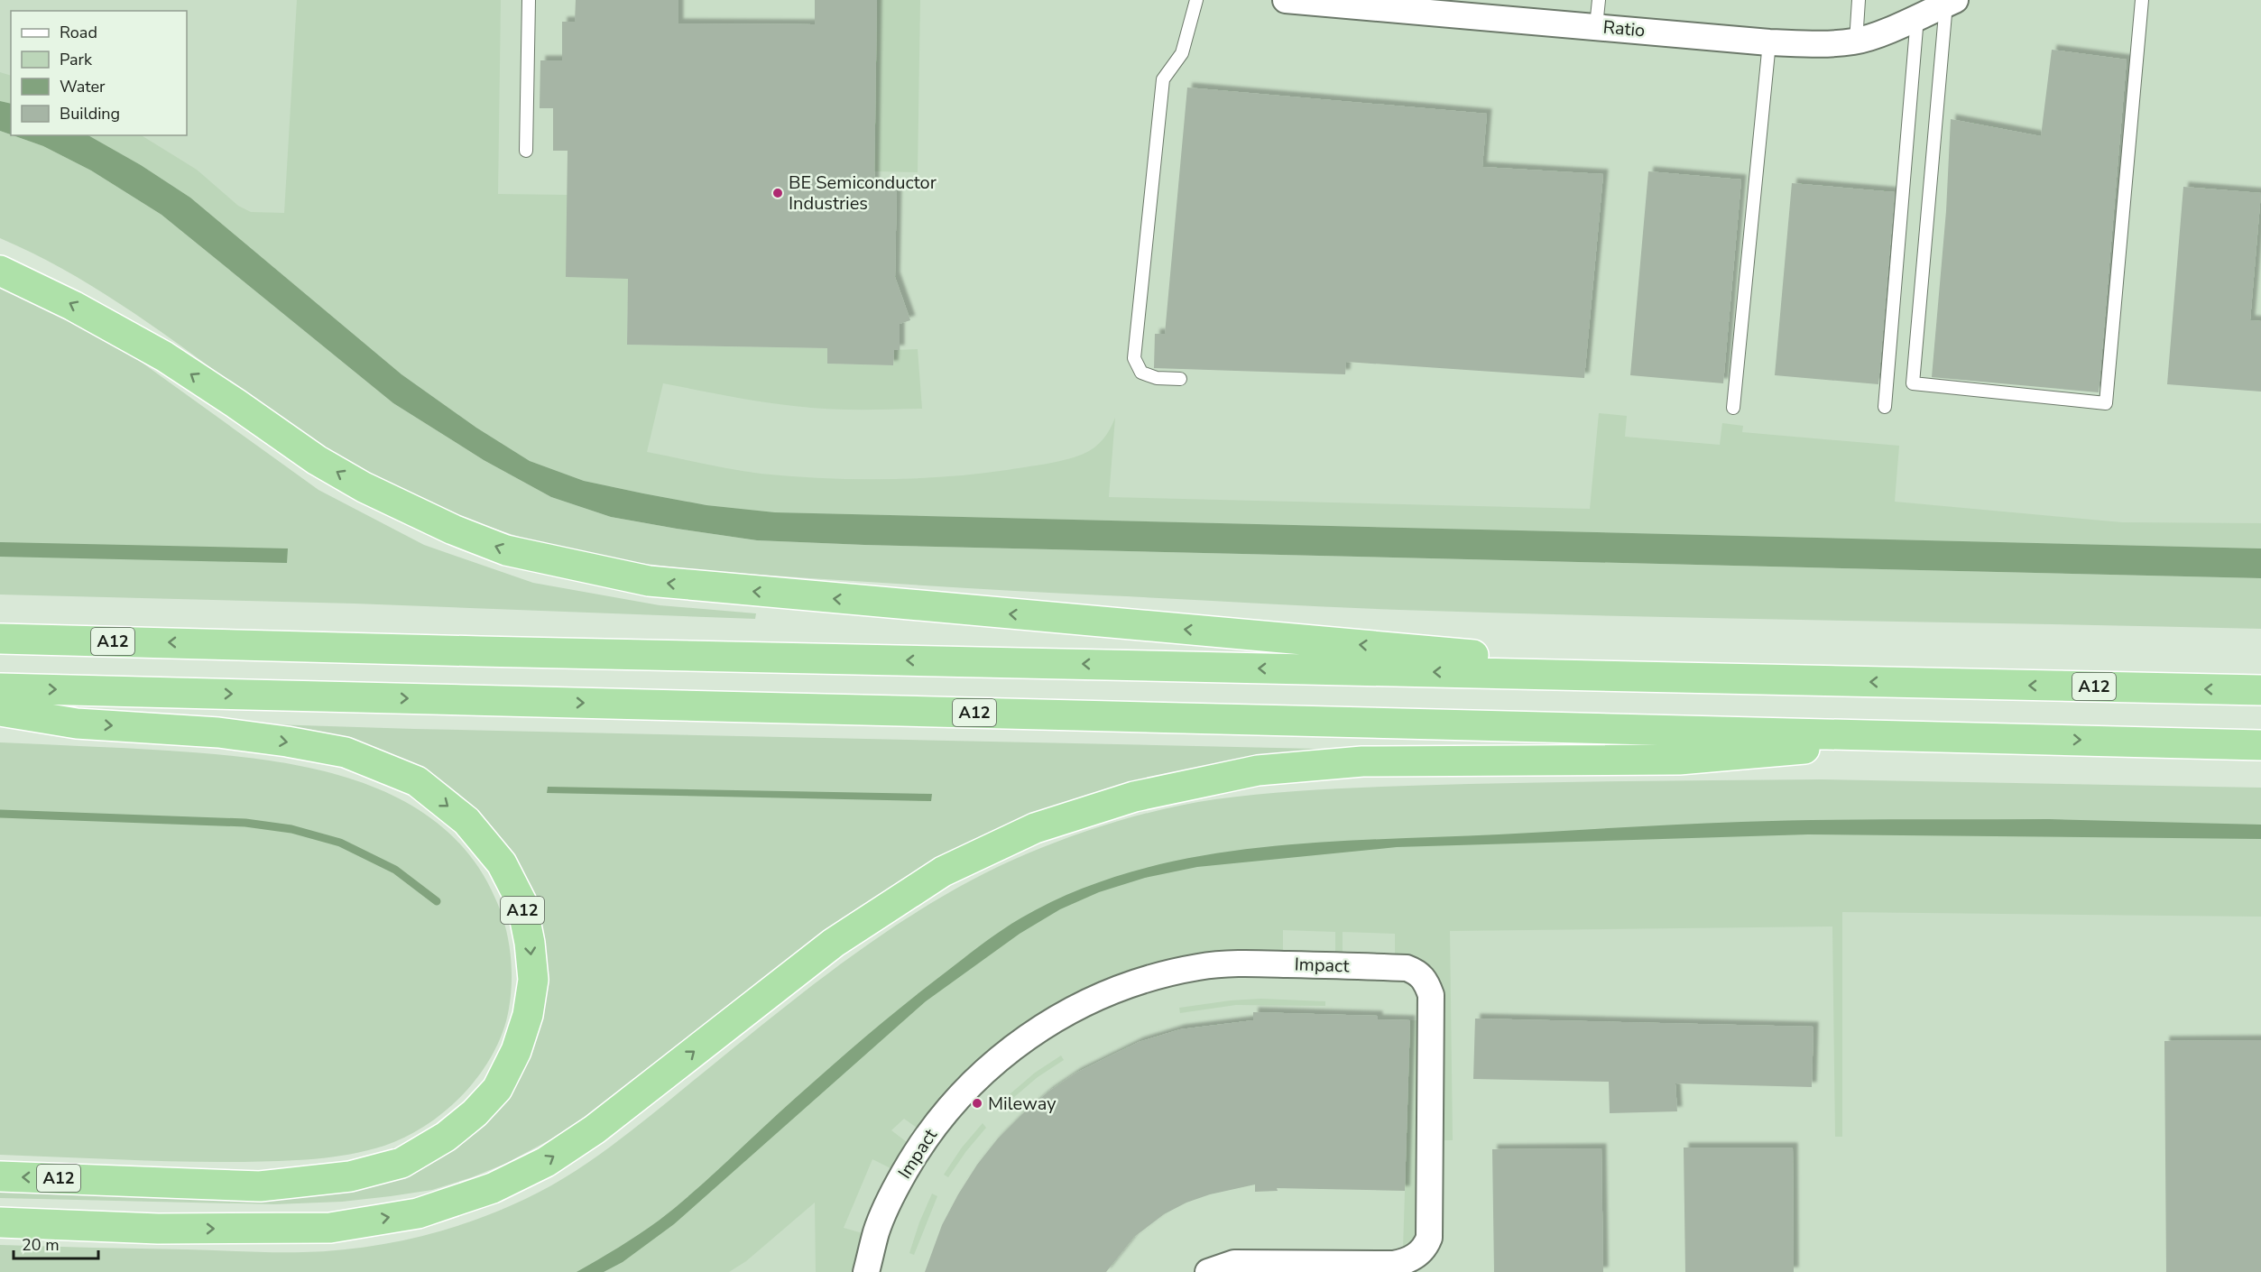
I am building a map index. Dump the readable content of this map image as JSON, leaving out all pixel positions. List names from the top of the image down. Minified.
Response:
{"streets":{"highway":["A12"],"street":["Ratio","Impact"]},"places":["BE Semiconductor Industries","Mileway"],"legend":["Road","Park","Water","Building"],"scale_bar":"20 m"}
